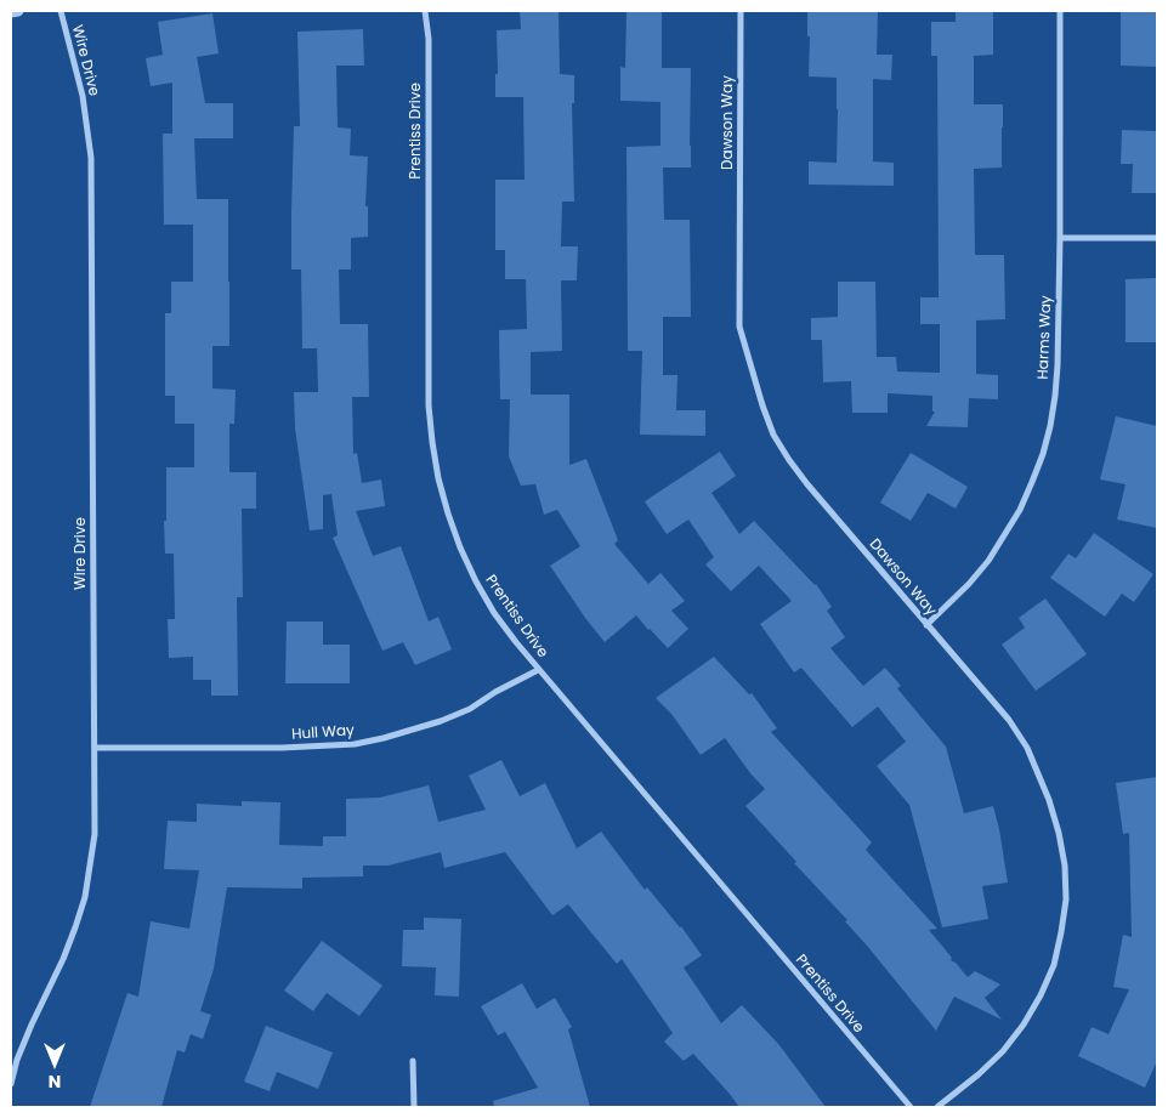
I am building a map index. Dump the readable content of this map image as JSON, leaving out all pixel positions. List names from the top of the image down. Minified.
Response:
{"streets":{"street":["Wire Drive","Dawson Way","Prentiss Drive","Harms Way","Hull Way"]},"crossings":[["Wire Drive","Hull Way"],["Dawson Way","Harms Way"],["Prentiss Drive","Hull Way"]],"north":"bottom"}
